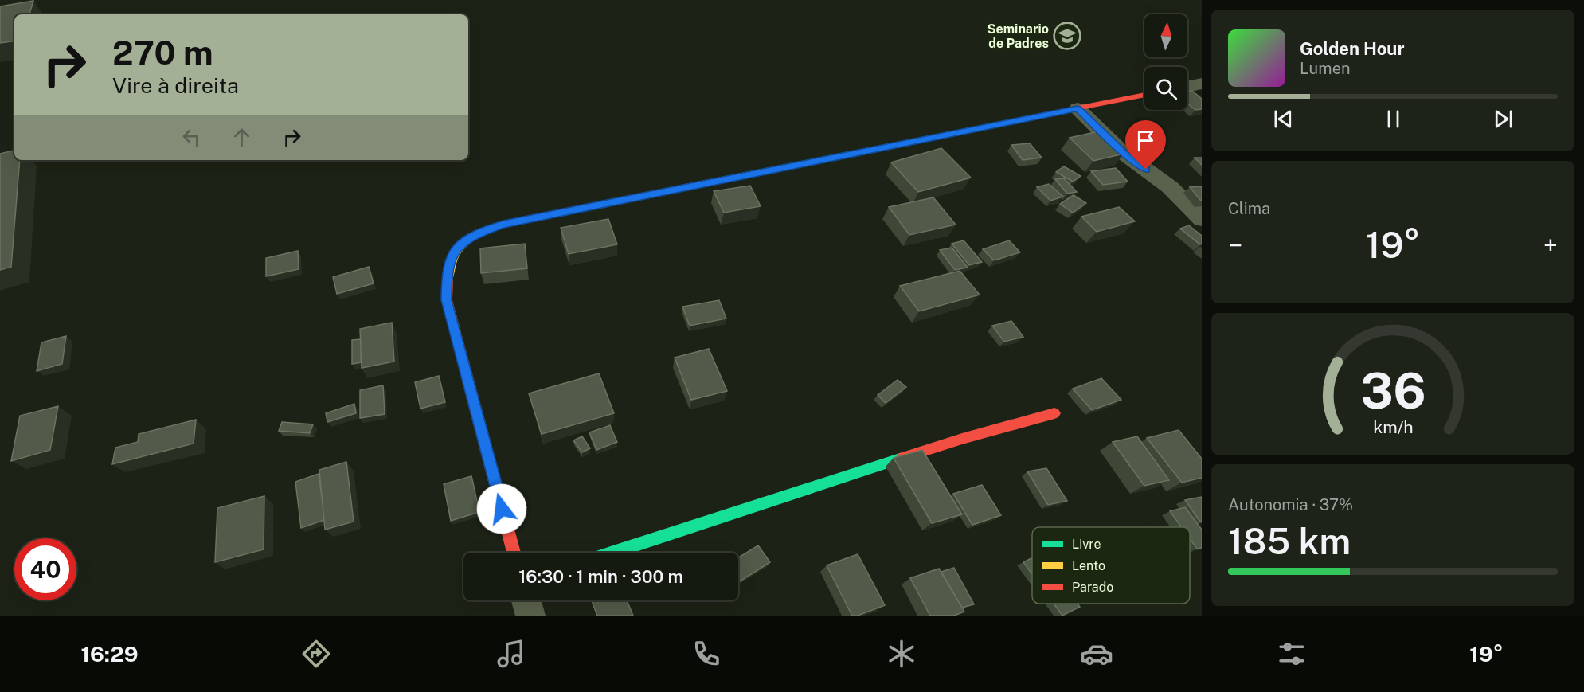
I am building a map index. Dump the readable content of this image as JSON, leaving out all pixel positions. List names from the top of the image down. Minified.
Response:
{"places":{"school or university":["Seminario de Padres"]},"legend":["Livre","Lento","Parado"],"north":"top","page":{"turn":["270 m","Vire à direita"],"song":["Golden Hour","Lumen"],"tile":["Clima",["Autonomia · 37%","185 km"]],"heat":["−","19°","+"],"limit":"40","trip":"16:30 · 1 min · 300 m","tabs":["16:29","19°"],"gauge":["36","km/h"]}}
